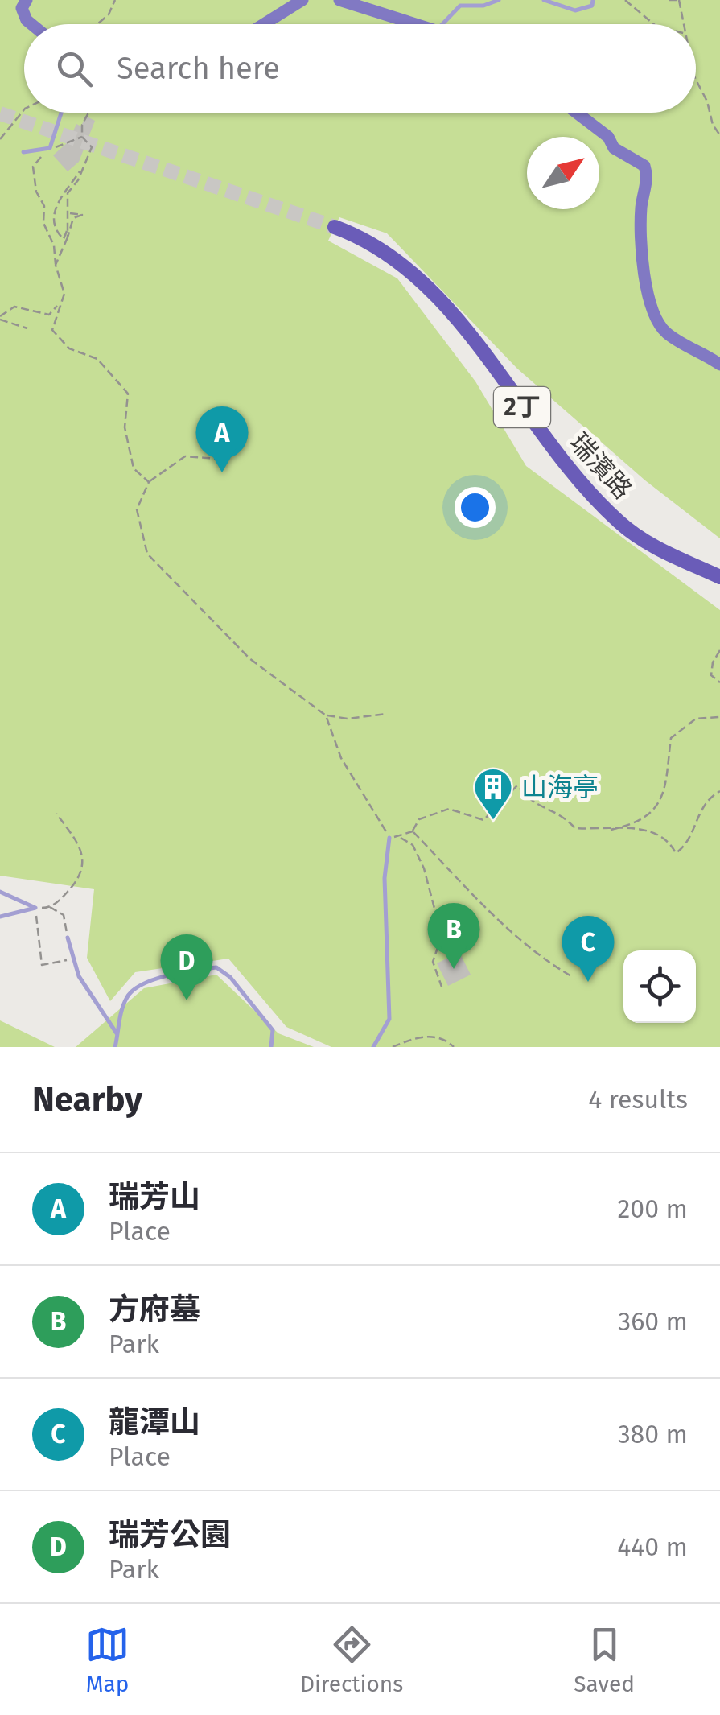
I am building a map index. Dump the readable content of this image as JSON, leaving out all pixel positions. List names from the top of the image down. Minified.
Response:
{"streets":{"main road":["2丁","瑞濱路"]},"places":{"building":["山海亭"]},"north":"top right","page":{"search":"Search here","pins":["A","B","C","D"],"heading":["Nearby","4 results"],"list":[{"mark":"A","name":"瑞芳山","note":"Place","value":"200 m"},{"mark":"B","name":"方府墓","note":"Park","value":"360 m"},{"mark":"C","name":"龍潭山","note":"Place","value":"380 m"},{"mark":"D","name":"瑞芳公園","note":"Park","value":"440 m"}],"nav":["Map","Directions","Saved"]}}
